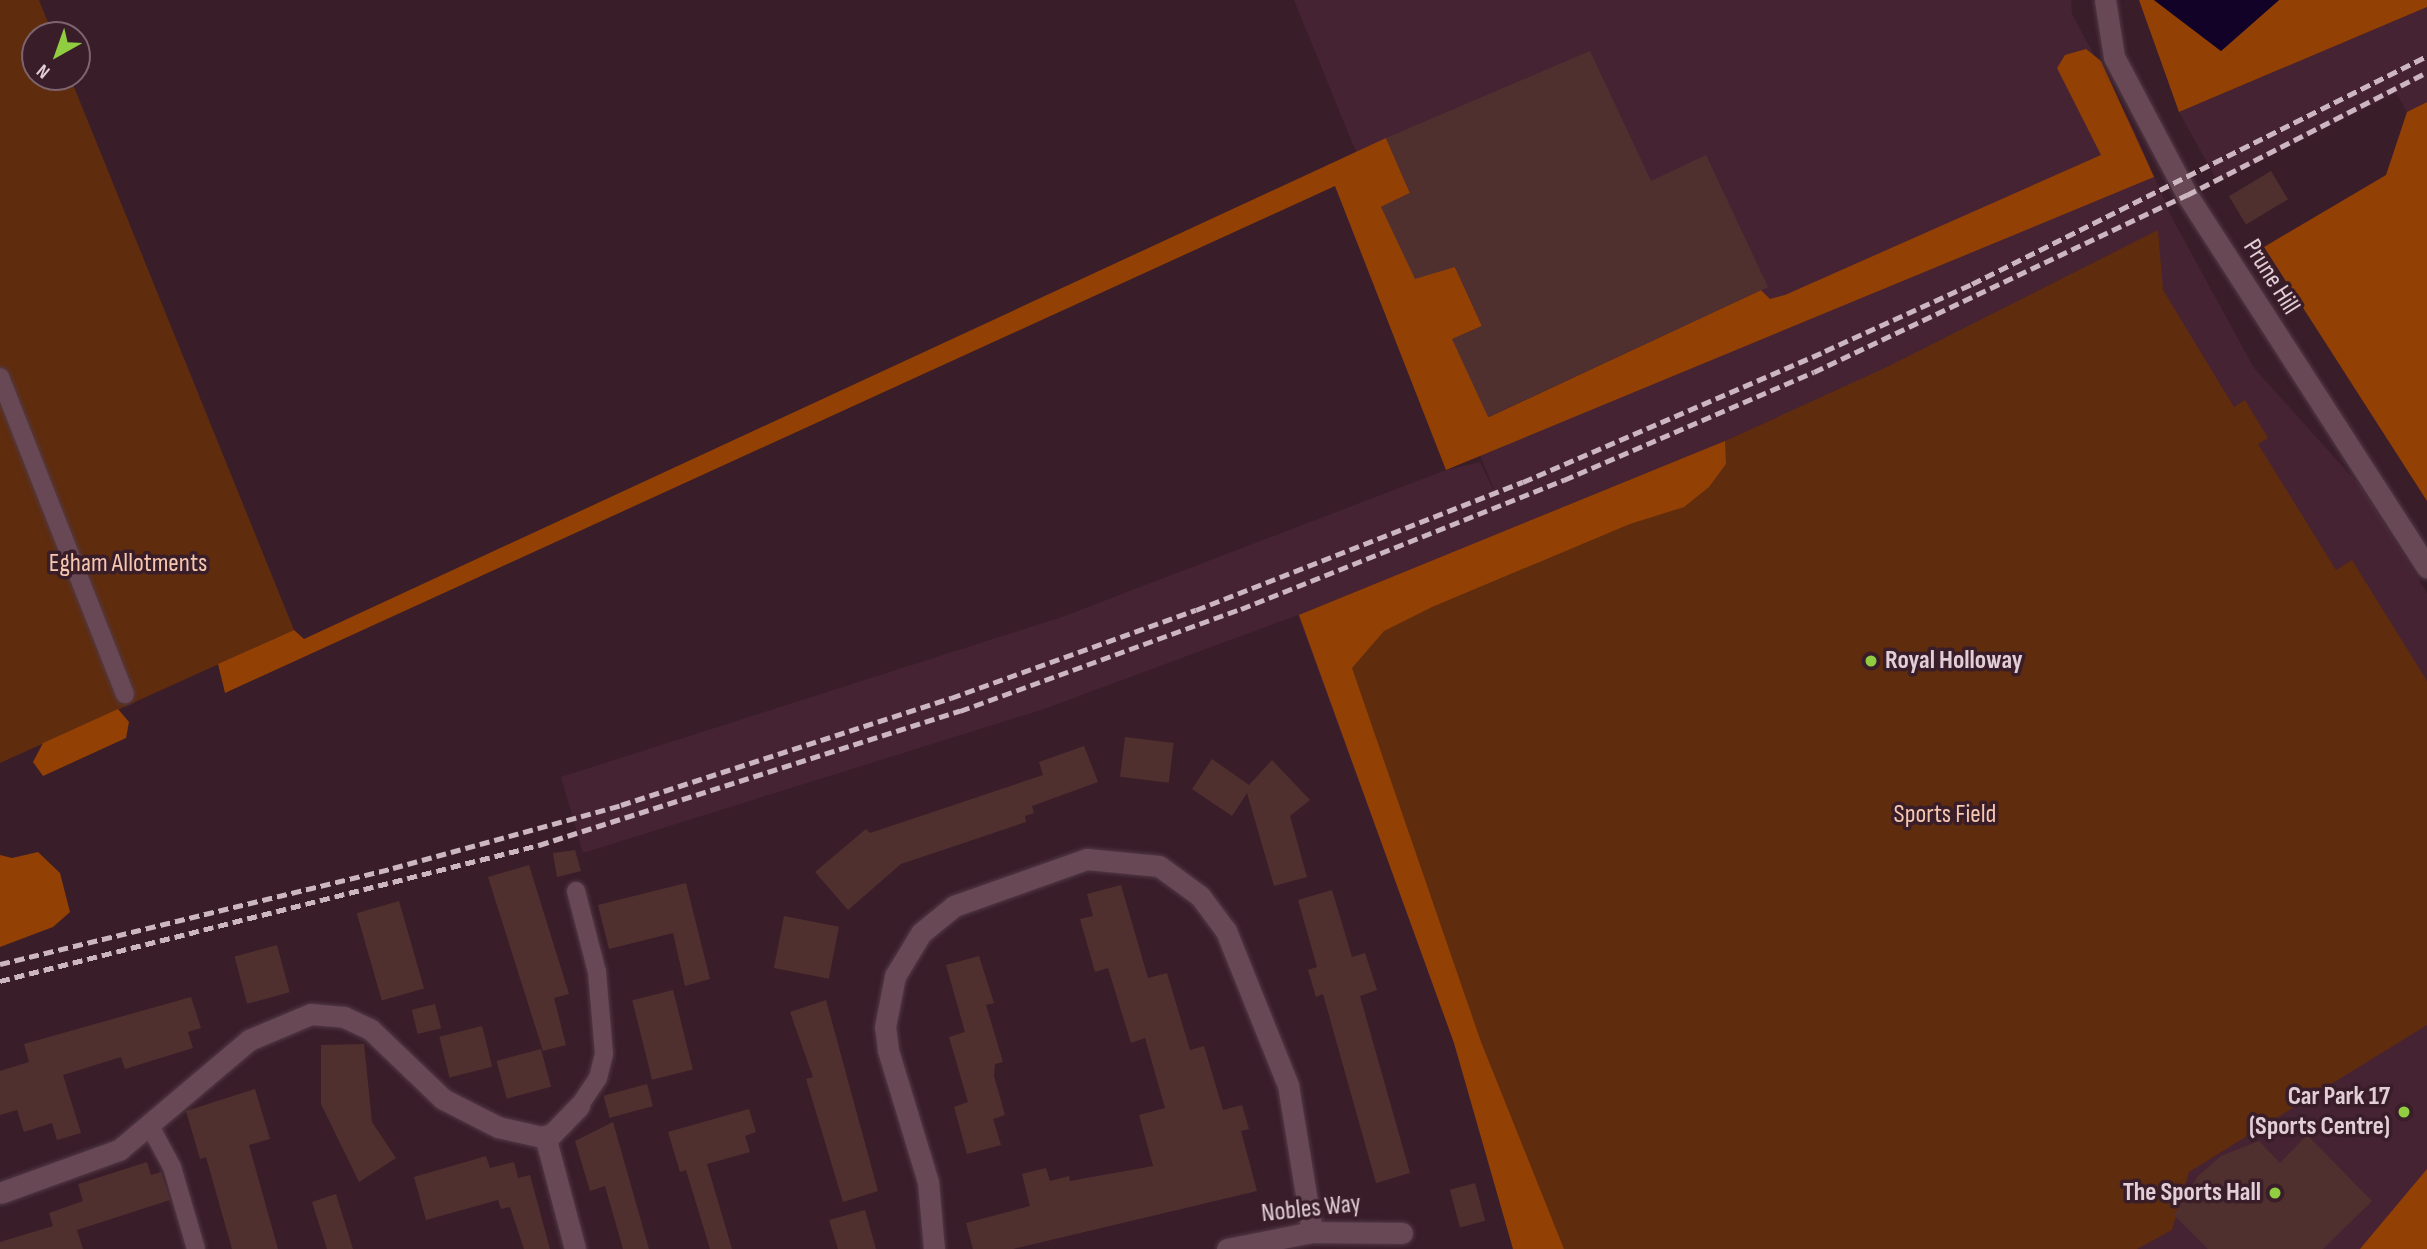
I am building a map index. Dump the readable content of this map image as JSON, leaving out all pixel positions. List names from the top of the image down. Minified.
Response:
{"streets":{"street":["Prune Hill","Nobles Way"]},"parks":["Egham Allotments","Sports Field"],"places":["Royal Holloway","Car Park 17 (Sports Centre)","The Sports Hall"],"north":"bottom left"}
